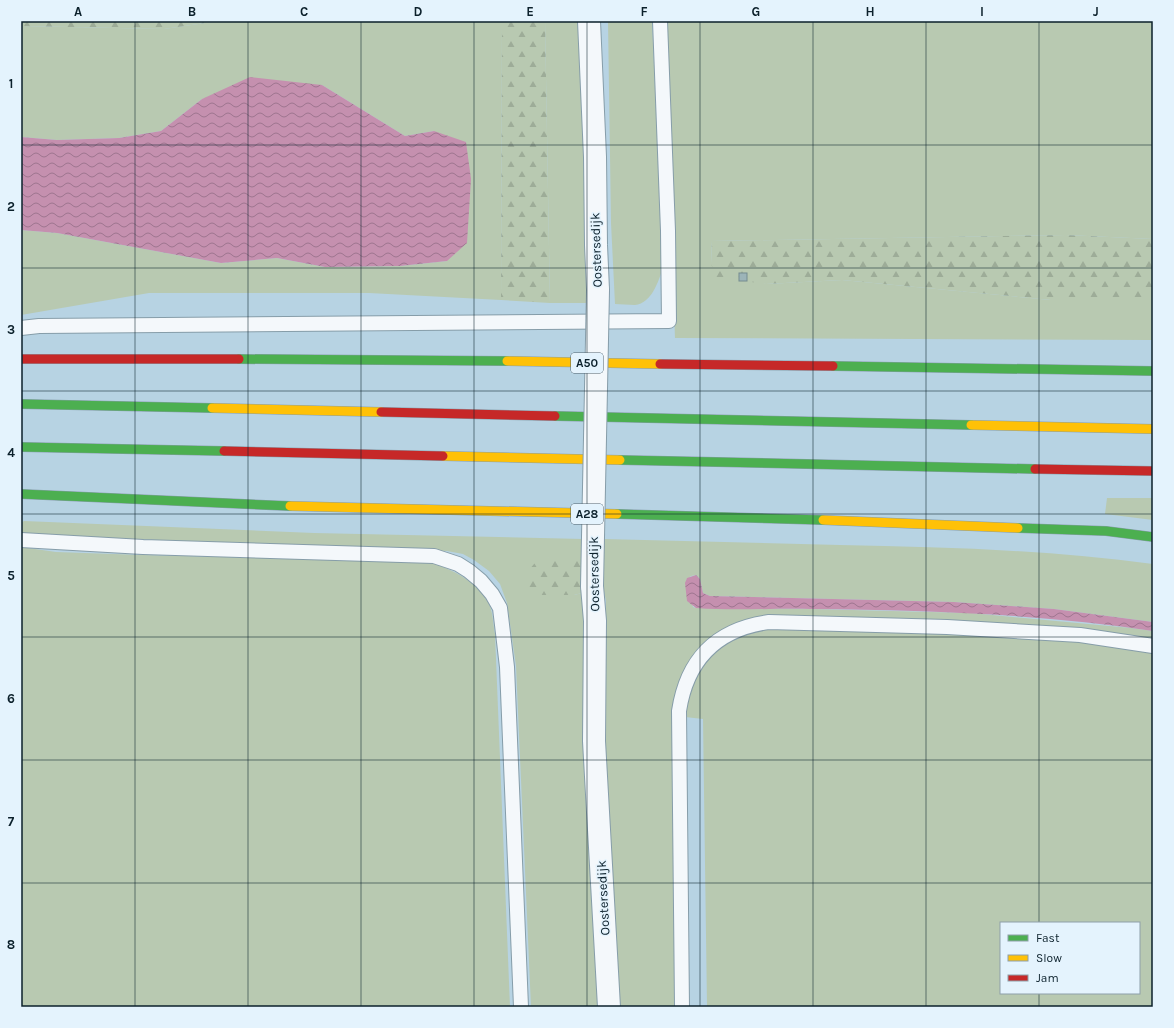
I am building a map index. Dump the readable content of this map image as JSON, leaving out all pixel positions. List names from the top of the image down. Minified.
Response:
{"streets":{"highway":["A50","A28"],"street":["Oostersedijk"]},"legend":["Fast","Slow","Jam"],"grid":{"columns":["A","B","C","D","E","F","G","H","I","J"],"rows":["1","2","3","4","5","6","7","8"]}}
